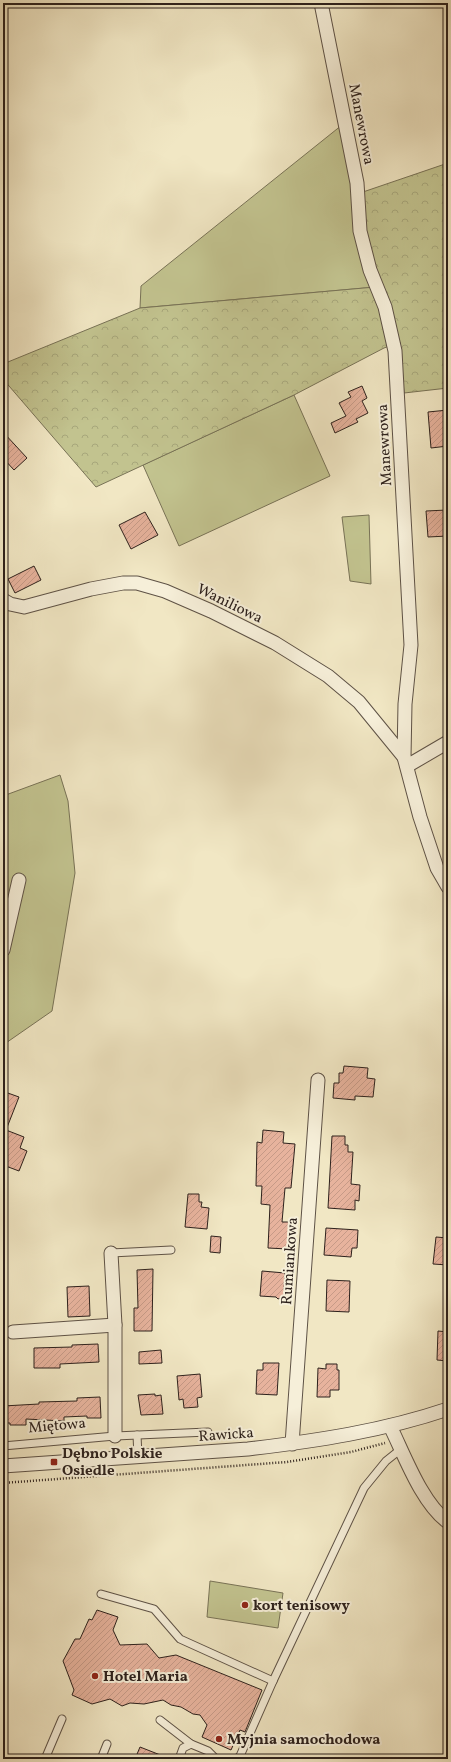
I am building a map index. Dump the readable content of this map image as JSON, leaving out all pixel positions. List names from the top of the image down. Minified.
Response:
{"streets":{"street":["Manewrowa","Waniliowa","Rumiankowa","Rawicka"],"lane":["Miętowa"]},"crossings":[["Manewrowa","Waniliowa"],["Rumiankowa","Rawicka"]],"places":{"transit":["Dębno Polskie Osiedle"],"other":["kort tenisowy","Hotel Maria","Myjnia samochodowa"]}}
